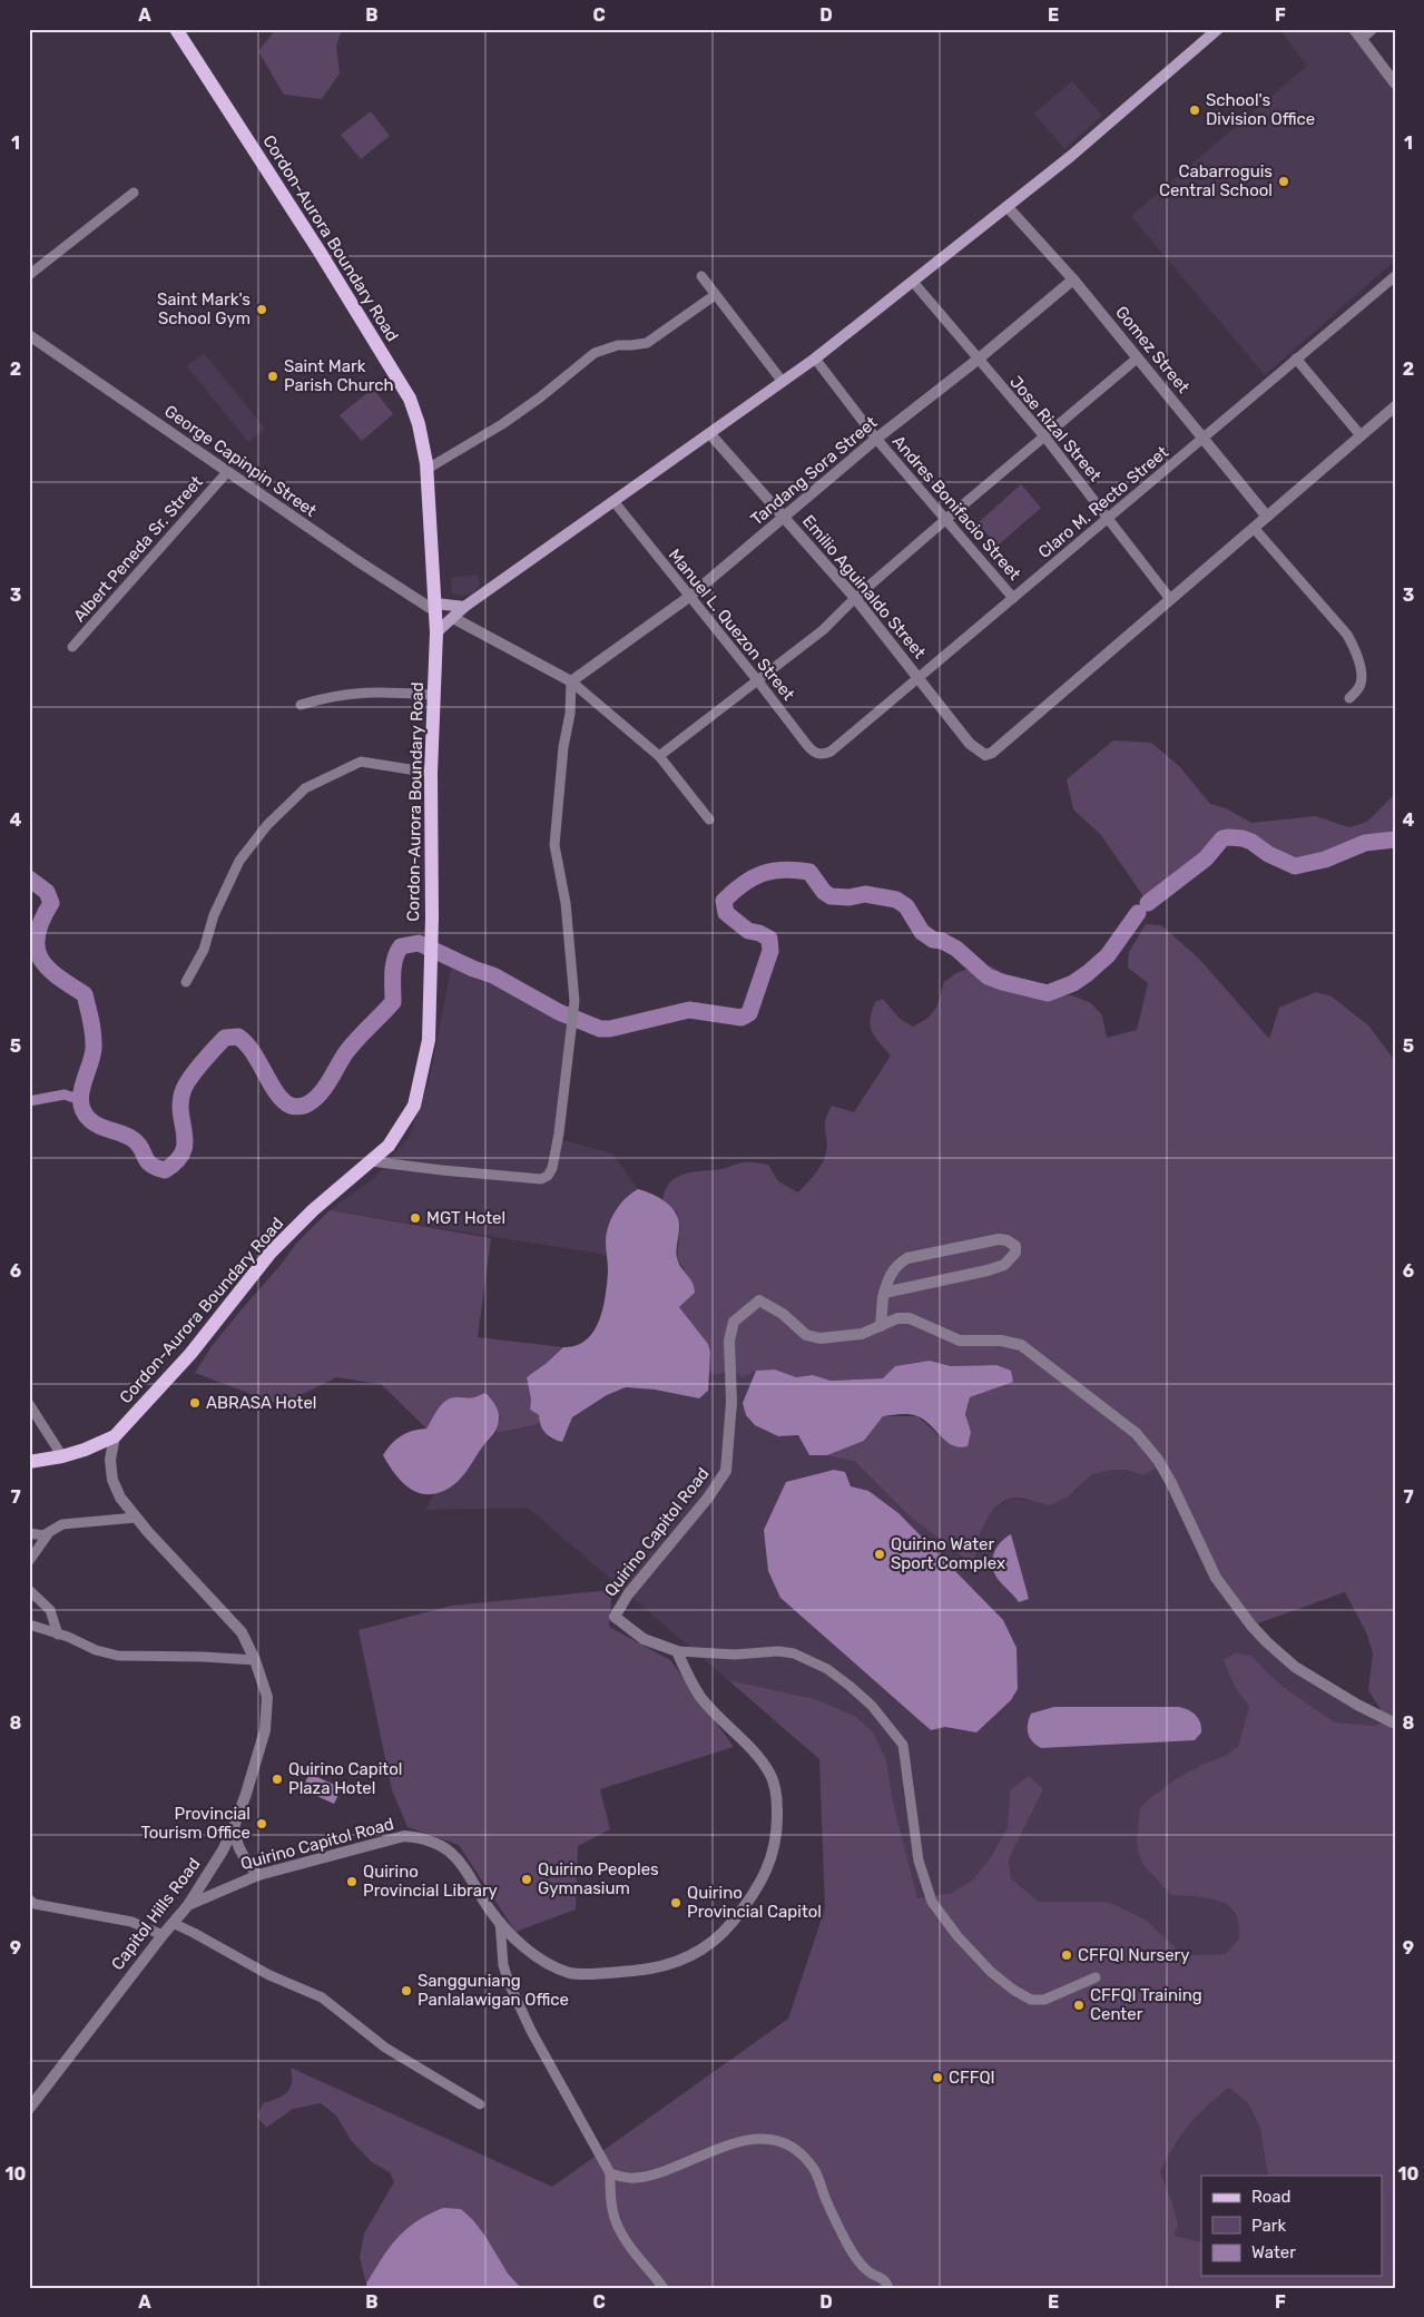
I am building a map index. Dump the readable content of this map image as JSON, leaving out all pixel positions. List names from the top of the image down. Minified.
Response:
{"streets":{"main road":["Cordon-Aurora Boundary Road"],"street":["Gomez Street","Jose Rizal Street","George Capinpin Street","Tandang Sora Street","Claro M. Recto Street","Andres Bonifacio Street","Albert Peneda Sr. Street","Emilio Aguinaldo Street","Manuel L. Quezon Street","Quirino Capitol Road","Capitol Hills Road"]},"crossings":[["Cordon-Aurora Boundary Road","George Capinpin Street"],["Cordon-Aurora Boundary Road","Capitol Hills Road"],["Gomez Street","Tandang Sora Street"],["Gomez Street","Claro M. Recto Street"],["Jose Rizal Street","Tandang Sora Street"],["Jose Rizal Street","Claro M. Recto Street"],["Jose Rizal Street","Emilio Aguinaldo Street"],["George Capinpin Street","Albert Peneda Sr. Street"],["Tandang Sora Street","Andres Bonifacio Street"],["Tandang Sora Street","Emilio Aguinaldo Street"],["Tandang Sora Street","Manuel L. Quezon Street"],["Claro M. Recto Street","Andres Bonifacio Street"],["Claro M. Recto Street","Emilio Aguinaldo Street"],["Claro M. Recto Street","Manuel L. Quezon Street"],["Quirino Capitol Road","Capitol Hills Road"]],"places":["School's Division Office","Cabarroguis Central School","Saint Mark's School Gym","Saint Mark Parish Church","MGT Hotel","ABRASA Hotel","Quirino Water Sport Complex","Quirino Capitol Plaza Hotel","Provincial Tourism Office","Quirino Peoples Gymnasium","Quirino Provincial Library","Quirino Provincial Capitol","CFFQI Nursery","Sangguniang Panlalawigan Office","CFFQI Training Center","CFFQI"],"legend":["Road","Park","Water"],"grid":{"columns":["A","B","C","D","E","F"],"rows":["1","2","3","4","5","6","7","8","9","10"]}}
